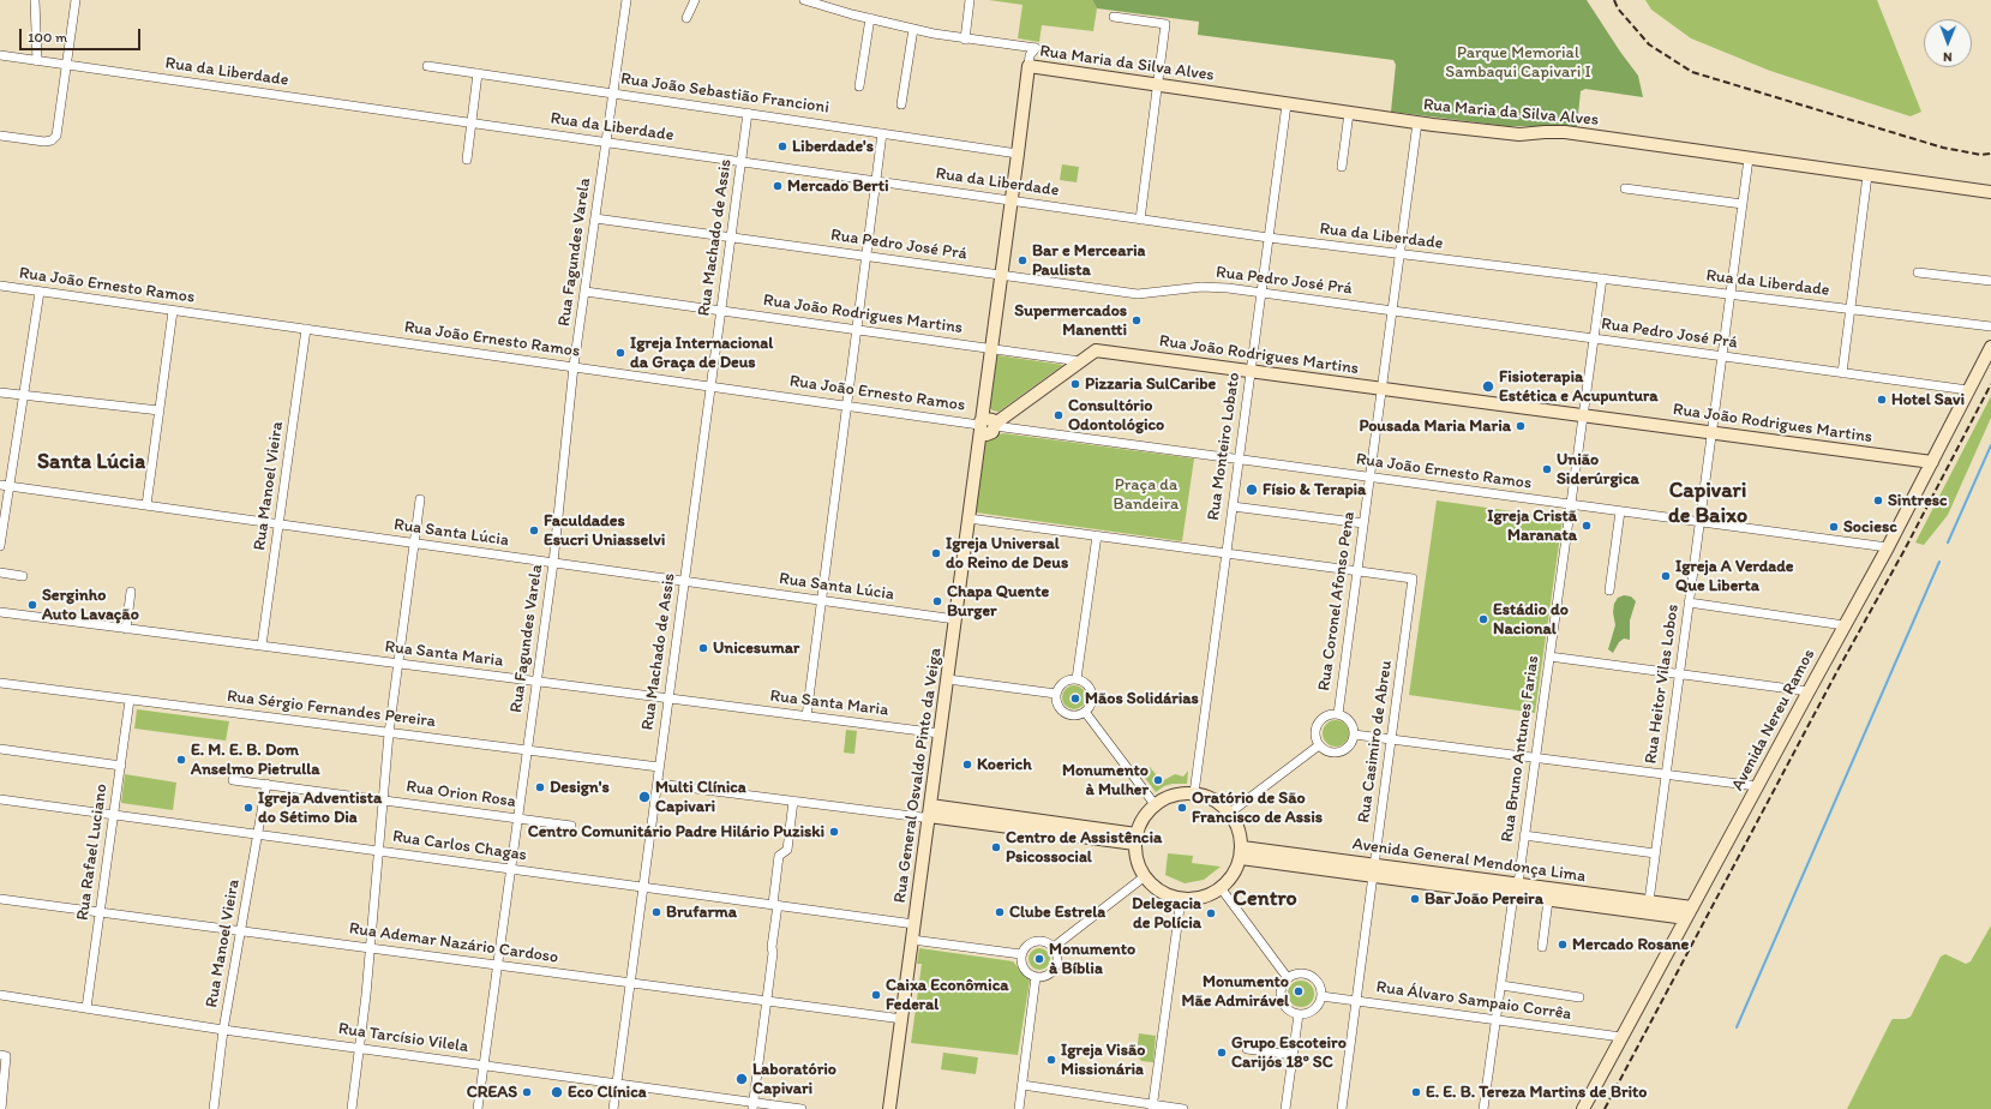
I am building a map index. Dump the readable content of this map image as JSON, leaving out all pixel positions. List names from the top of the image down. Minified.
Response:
{"streets":{"street":["Rua Maria da Silva Alves","Rua da Liberdade","Rua João Sebastião Francioni","Rua Machado de Assis","Rua Pedro José Prá","Rua Fagundes Varela","Rua João Ernesto Ramos","Rua João Rodrigues Martins","Rua Monteiro Lobato","Rua Manoel Vieira","Rua Santa Lúcia","Rua Coronel Afonso Pena","Rua Santa Maria","Rua Heitor Vilas Lobos","Rua Sérgio Fernandes Pereira","Avenida Nereu Ramos","Rua Casimiro de Abreu","Rua Bruno Antunes Farias","Rua General Osvaldo Pinto da Veiga","Rua Orion Rosa","Rua Carlos Chagas","Rua Rafael Luciano","Avenida General Mendonça Lima","Rua Ademar Nazário Cardoso","Rua Álvaro Sampaio Corrêa","Rua Tarcísio Vilela"]},"crossings":[["Rua Maria da Silva Alves","Rua Monteiro Lobato"],["Rua Maria da Silva Alves","Rua Coronel Afonso Pena"],["Rua Maria da Silva Alves","Rua Heitor Vilas Lobos"],["Rua Maria da Silva Alves","Rua General Osvaldo Pinto da Veiga"],["Rua da Liberdade","Rua Machado de Assis"],["Rua da Liberdade","Rua Fagundes Varela"],["Rua da Liberdade","Rua Monteiro Lobato"],["Rua da Liberdade","Rua Coronel Afonso Pena"],["Rua da Liberdade","Rua Heitor Vilas Lobos"],["Rua da Liberdade","Rua Bruno Antunes Farias"],["Rua da Liberdade","Rua General Osvaldo Pinto da Veiga"],["Rua João Sebastião Francioni","Rua Machado de Assis"],["Rua João Sebastião Francioni","Rua Fagundes Varela"],["Rua João Sebastião Francioni","Rua General Osvaldo Pinto da Veiga"],["Rua Machado de Assis","Rua Pedro José Prá"],["Rua Machado de Assis","Rua João Ernesto Ramos"],["Rua Machado de Assis","Rua João Rodrigues Martins"],["Rua Machado de Assis","Rua Santa Lúcia"],["Rua Machado de Assis","Rua Santa Maria"],["Rua Machado de Assis","Rua Sérgio Fernandes Pereira"],["Rua Machado de Assis","Rua Carlos Chagas"],["Rua Machado de Assis","Rua Ademar Nazário Cardoso"],["Rua Machado de Assis","Rua Tarcísio Vilela"],["Rua Pedro José Prá","Rua Fagundes Varela"],["Rua Pedro José Prá","Rua Monteiro Lobato"],["Rua Pedro José Prá","Rua Coronel Afonso Pena"],["Rua Pedro José Prá","Rua Heitor Vilas Lobos"],["Rua Pedro José Prá","Avenida Nereu Ramos"],["Rua Pedro José Prá","Rua Bruno Antunes Farias"],["Rua Pedro José Prá","Rua General Osvaldo Pinto da Veiga"],["Rua Fagundes Varela","Rua João Ernesto Ramos"],["Rua Fagundes Varela","Rua João Rodrigues Martins"],["Rua Fagundes Varela","Rua Santa Lúcia"],["Rua Fagundes Varela","Rua Santa Maria"],["Rua Fagundes Varela","Rua Sérgio Fernandes Pereira"],["Rua Fagundes Varela","Rua Orion Rosa"],["Rua Fagundes Varela","Rua Carlos Chagas"],["Rua Fagundes Varela","Rua Ademar Nazário Cardoso"],["Rua Fagundes Varela","Rua Tarcísio Vilela"],["Rua João Ernesto Ramos","Rua Monteiro Lobato"],["Rua João Ernesto Ramos","Rua Manoel Vieira"],["Rua João Ernesto Ramos","Rua Coronel Afonso Pena"],["Rua João Ernesto Ramos","Rua Heitor Vilas Lobos"],["Rua João Ernesto Ramos","Avenida Nereu Ramos"],["Rua João Ernesto Ramos","Rua Bruno Antunes Farias"],["Rua João Ernesto Ramos","Rua General Osvaldo Pinto da Veiga"],["Rua João Rodrigues Martins","Rua Monteiro Lobato"],["Rua João Rodrigues Martins","Rua Coronel Afonso Pena"],["Rua João Rodrigues Martins","Rua Heitor Vilas Lobos"],["Rua João Rodrigues Martins","Avenida Nereu Ramos"],["Rua João Rodrigues Martins","Rua Bruno Antunes Farias"],["Rua João Rodrigues Martins","Rua General Osvaldo Pinto da Veiga"],["Rua Monteiro Lobato","Avenida General Mendonça Lima"],["Rua Manoel Vieira","Rua Santa Lúcia"],["Rua Manoel Vieira","Rua Santa Maria"],["Rua Manoel Vieira","Rua Orion Rosa"],["Rua Manoel Vieira","Rua Carlos Chagas"],["Rua Manoel Vieira","Rua Ademar Nazário Cardoso"],["Rua Manoel Vieira","Rua Tarcísio Vilela"],["Rua Santa Lúcia","Rua General Osvaldo Pinto da Veiga"],["Rua Coronel Afonso Pena","Rua Casimiro de Abreu"],["Rua Santa Maria","Rua General Osvaldo Pinto da Veiga"],["Rua Heitor Vilas Lobos","Avenida General Mendonça Lima"],["Rua Sérgio Fernandes Pereira","Rua Rafael Luciano"],["Avenida Nereu Ramos","Avenida General Mendonça Lima"],["Avenida Nereu Ramos","Rua Álvaro Sampaio Corrêa"],["Rua Casimiro de Abreu","Avenida General Mendonça Lima"],["Rua Casimiro de Abreu","Rua Álvaro Sampaio Corrêa"],["Rua Bruno Antunes Farias","Avenida General Mendonça Lima"],["Rua Bruno Antunes Farias","Rua Álvaro Sampaio Corrêa"],["Rua General Osvaldo Pinto da Veiga","Rua Carlos Chagas"],["Rua General Osvaldo Pinto da Veiga","Rua Ademar Nazário Cardoso"],["Rua Carlos Chagas","Rua Rafael Luciano"],["Rua Rafael Luciano","Rua Ademar Nazário Cardoso"],["Rua Rafael Luciano","Rua Tarcísio Vilela"]],"districts":["Santa Lúcia","Capivari de Baixo","Centro"],"parks":["Parque Memorial Sambaqui Capivari I","Praça da Bandeira"],"places":["Liberdade's","Mercado Berti","Bar e Mercearia Paulista","Supermercados Manentti","Igreja Internacional da Graça de Deus","Pizzaria SulCaribe","Fisioterapia Estética e Acupuntura","Hotel Savi","Consultório Odontológico","Pousada Maria Maria","União Siderúrgica","Físio & Terapia","Sintresc","Igreja Cristã Maranata","Sociesc","Faculdades Esucri Uniasselvi","Igreja Universal do Reino de Deus","Igreja A Verdade Que Liberta","Chapa Quente Burger","Serginho Auto Lavação","Estádio do Nacional","Unicesumar","Mãos Solidárias","E. M. E. B. Dom Anselmo Pietrulla","Koerich","Monumento à Mulher","Design's","Multi Clínica Capivari","Igreja Adventista do Sétimo Dia","Oratório de São Francisco de Assis","Centro Comunitário Padre Hilário Puziski","Centro de Assistência Psicossocial","Bar João Pereira","Brufarma","Clube Estrela","Delegacia de Polícia","Mercado Rosane","Monumento à Bíblia","Monumento Mãe Admirável","Caixa Econômica Federal","Grupo Escoteiro Carijós 18º SC","Igreja Visão Missionária","Laboratório Capivari","CREAS","Eco Clínica","E. E. B. Tereza Martins de Brito"],"scale_bar":"100 m","north":"bottom"}
